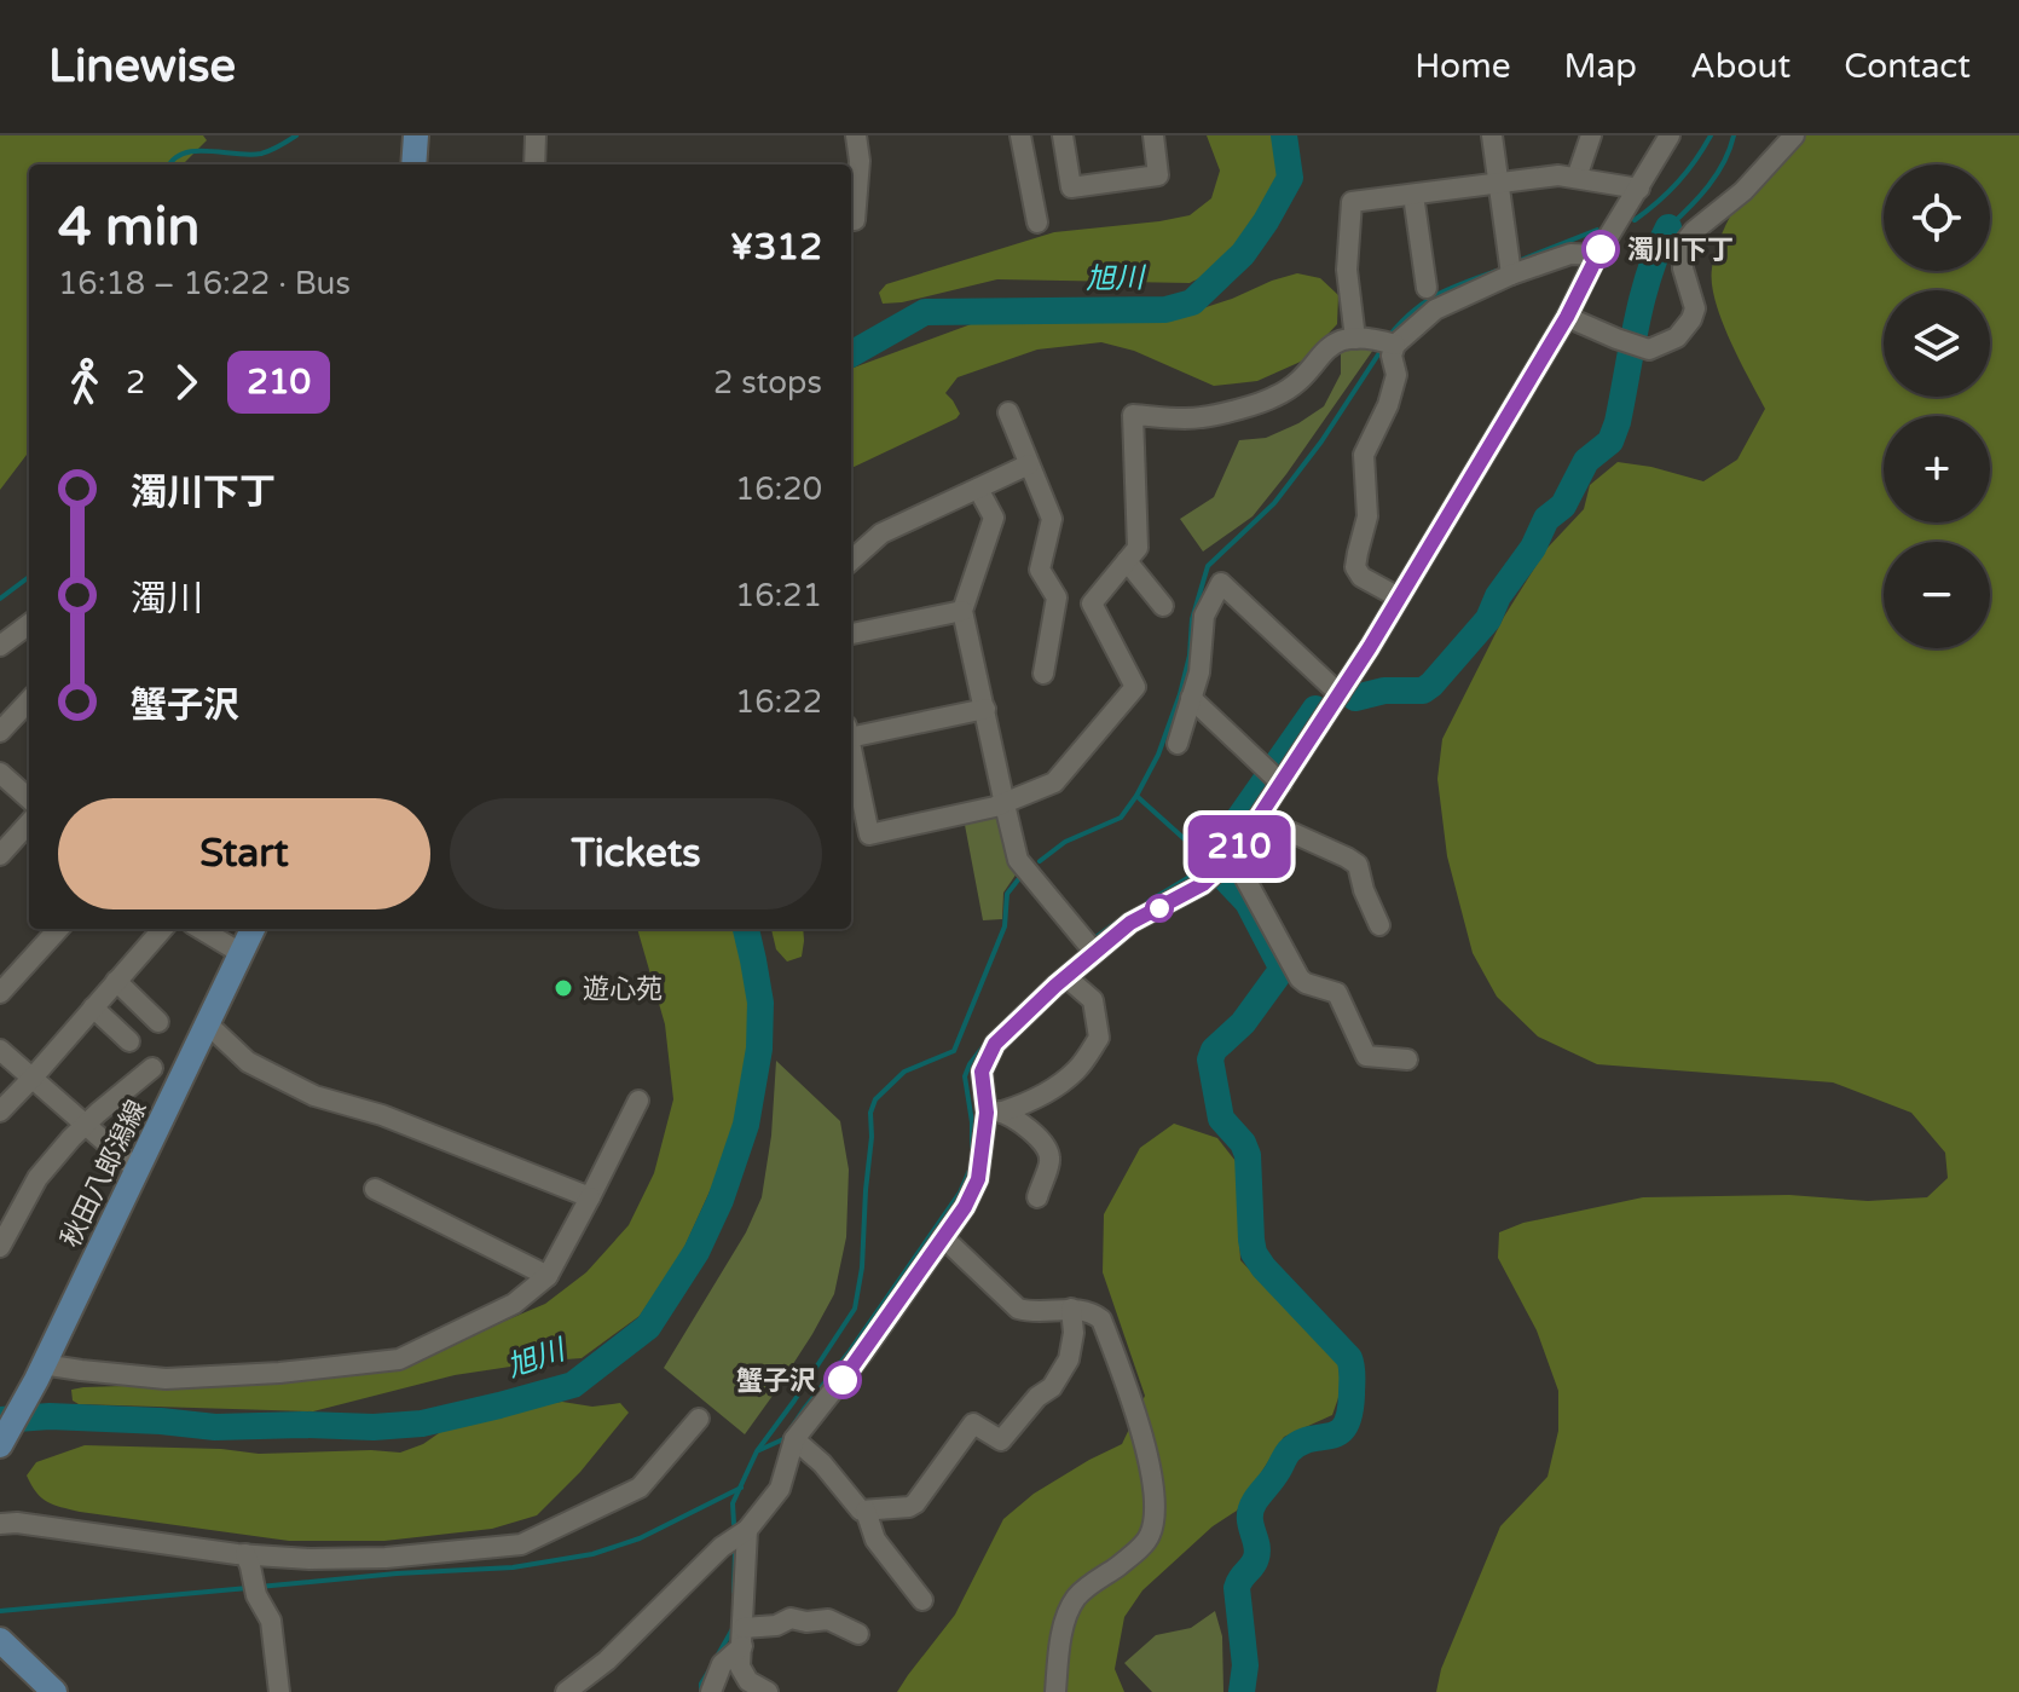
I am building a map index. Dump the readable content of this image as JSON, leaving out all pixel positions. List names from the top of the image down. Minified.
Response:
{"streets":{"main road":["秋田八郎潟線"]},"water":["旭川"],"places":["濁川下丁","遊心苑","蟹子沢"],"lines":["bus line 210"],"page":{"header":"Linewise","nav":["Home","Map","About","Contact"],"on_map":"210","map_buttons":["+","−"],"heading":["4 min","16:18 – 16:22 · Bus","¥312"],"legs":["2","210","2 stops"],"list":[{"name":"濁川下丁","value":"16:20"},{"name":"濁川","value":"16:21"},{"name":"蟹子沢","value":"16:22"}],"buttons":["Start","Tickets"]}}
